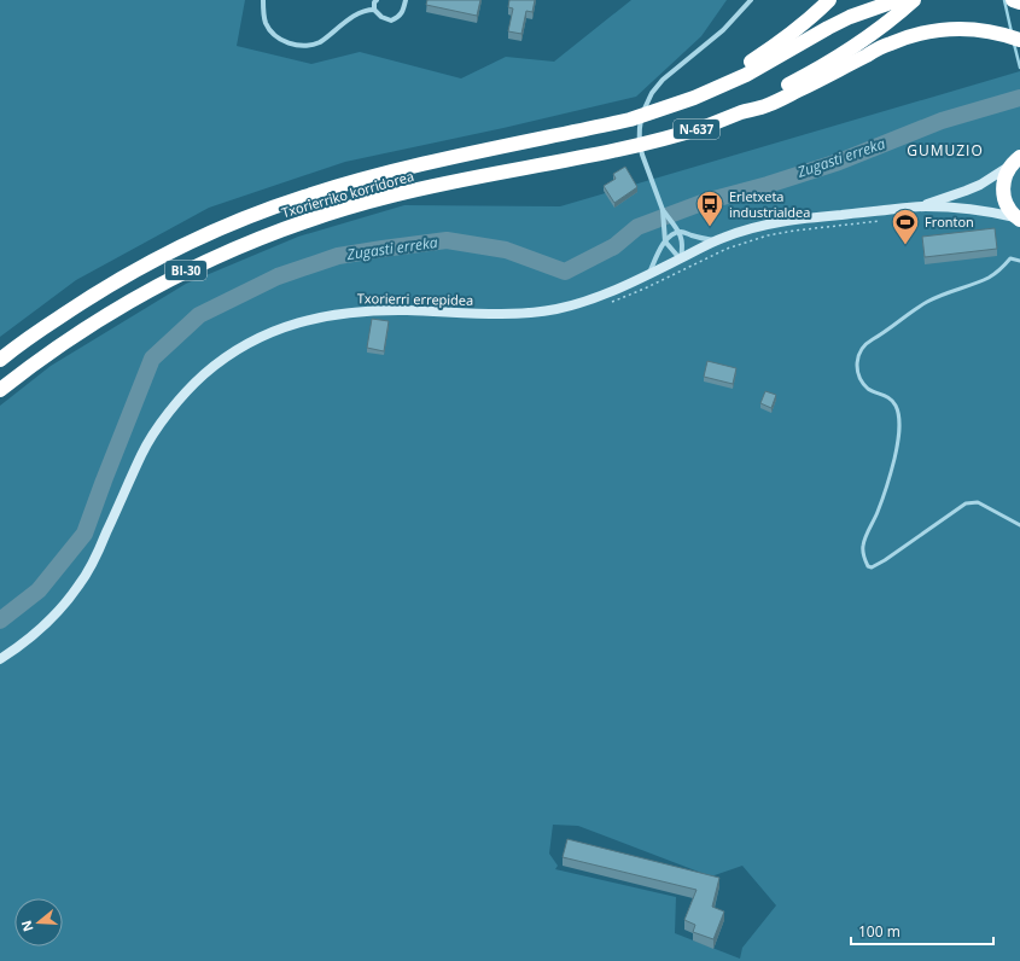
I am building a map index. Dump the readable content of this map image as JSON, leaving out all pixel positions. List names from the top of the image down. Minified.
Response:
{"streets":{"highway":["N-637","Txorierriko korridorea","BI-30"],"main road":["Txorierri errepidea"]},"districts":["GUMUZIO"],"water":["Zugasti erreka"],"places":{"bus stop":["Erletxeta industrialdea"],"sports":["Fronton"]},"scale_bar":"100 m","north":"left"}
